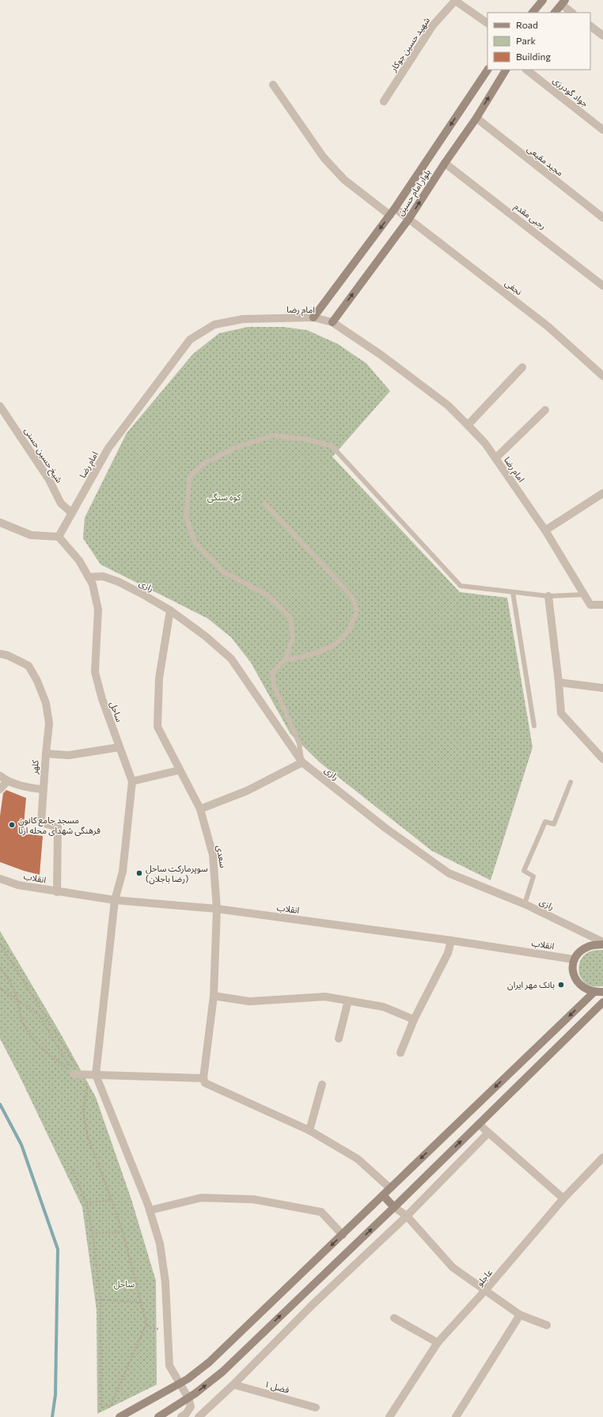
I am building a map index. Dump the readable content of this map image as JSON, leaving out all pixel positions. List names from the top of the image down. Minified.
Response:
{"streets":{"main road":["بلوار امام حسین"],"street":["شهید حسین جوکار","جواد گودرزی","مجید مقیعی","رجبی مقدم","نجفی","امام رضا","شیخ حسین حسنی","رازی","ساحل","کلهر","سعدی","انقلاب","عاجلو","فضل ۱"]},"crossings":[["مجید مقیعی","بلوار امام حسین"],["بلوار امام حسین","رجبی مقدم"],["بلوار امام حسین","نجفی"],["بلوار امام حسین","امام رضا"],["امام رضا","شیخ حسین حسنی"],["امام رضا","ساحل"],["رازی","ساحل"],["رازی","سعدی"],["ساحل","انقلاب"],["کلهر","انقلاب"],["سعدی","انقلاب"]],"parks":["کوه سنگی","ساحل"],"places":["مسجد جامع کانون فرهنگی شهدای محله ازنا","سوپرمارکت ساحل (رضا باجلان)","بانک مهر ایران"],"legend":["Road","Park","Building"]}
